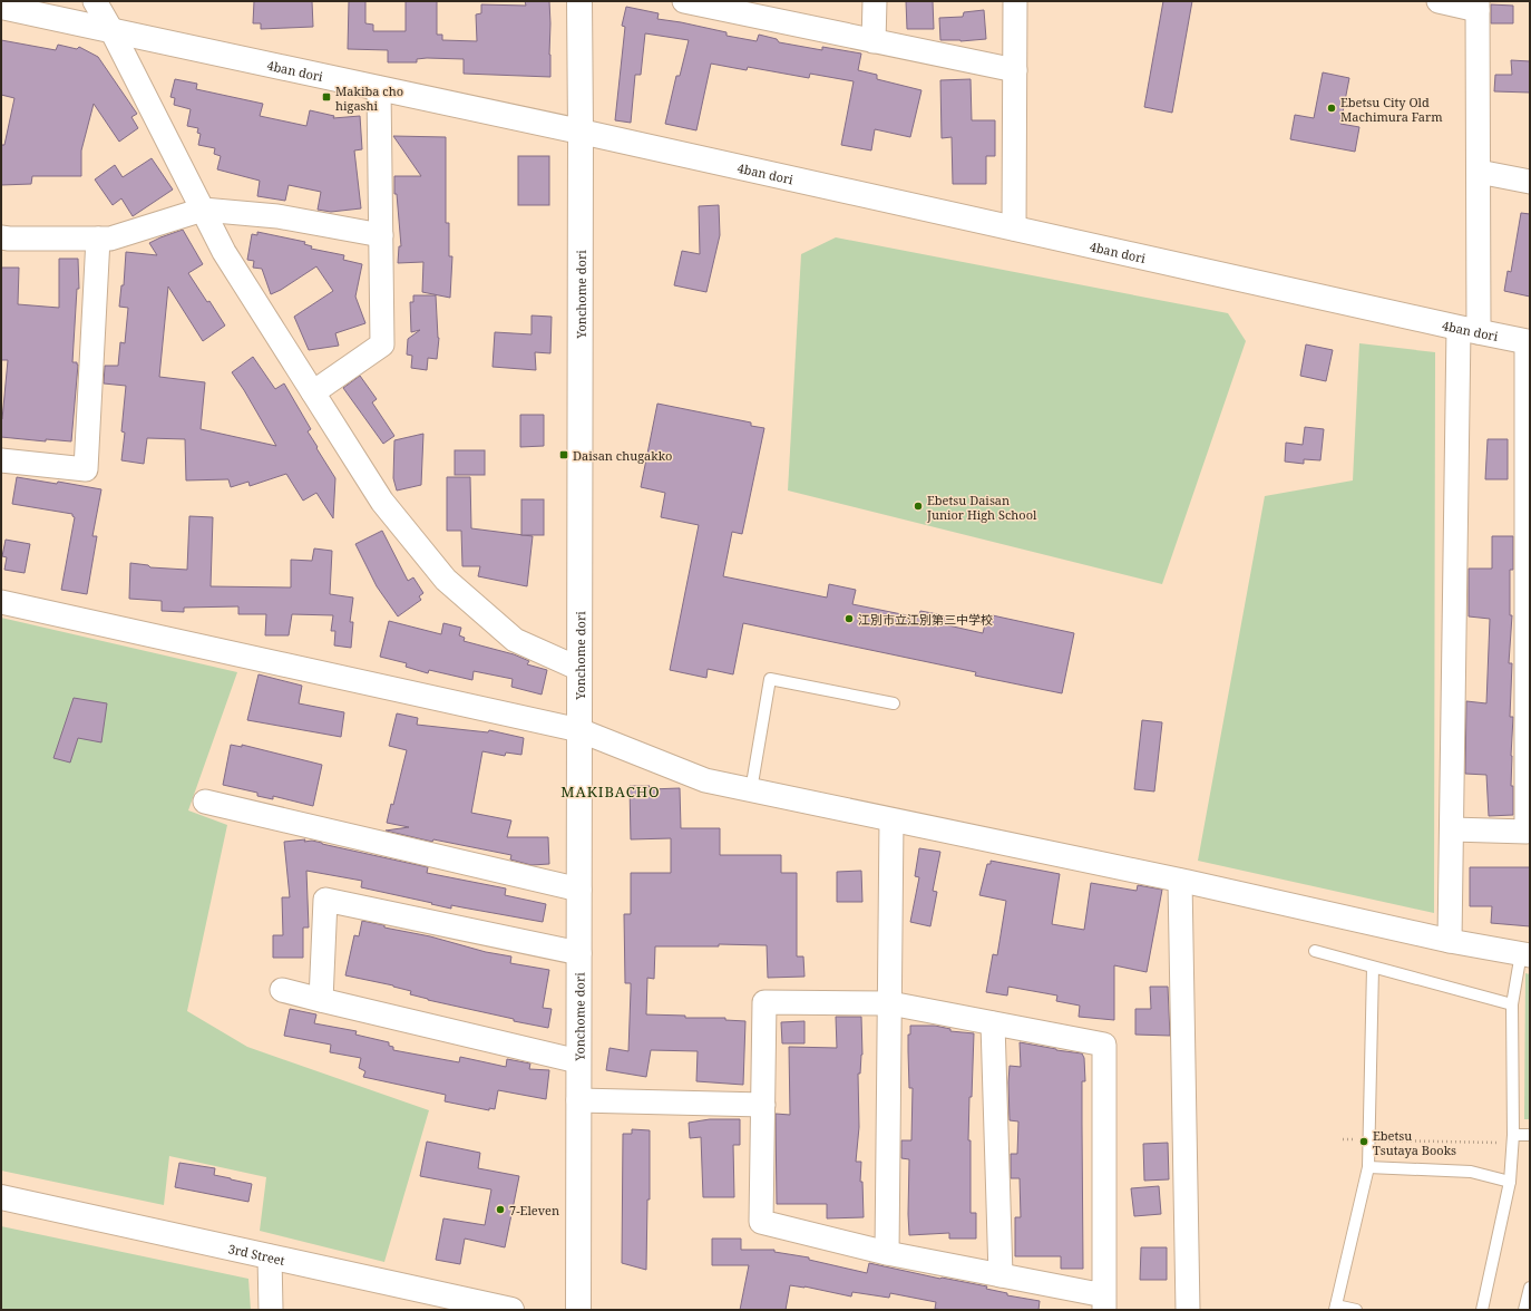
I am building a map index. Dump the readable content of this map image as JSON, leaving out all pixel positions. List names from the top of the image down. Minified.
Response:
{"streets":{"street":["4ban dori","Yonchome dori","3rd Street"]},"crossings":[["4ban dori","Yonchome dori"]],"districts":["MAKIBACHO"],"places":{"transit":["Makiba cho higashi","Daisan chugakko"],"other":["Ebetsu City Old Machimura Farm","Ebetsu Daisan Junior High School","江別市立江別第三中学校","Ebetsu Tsutaya Books","7-Eleven"]}}
